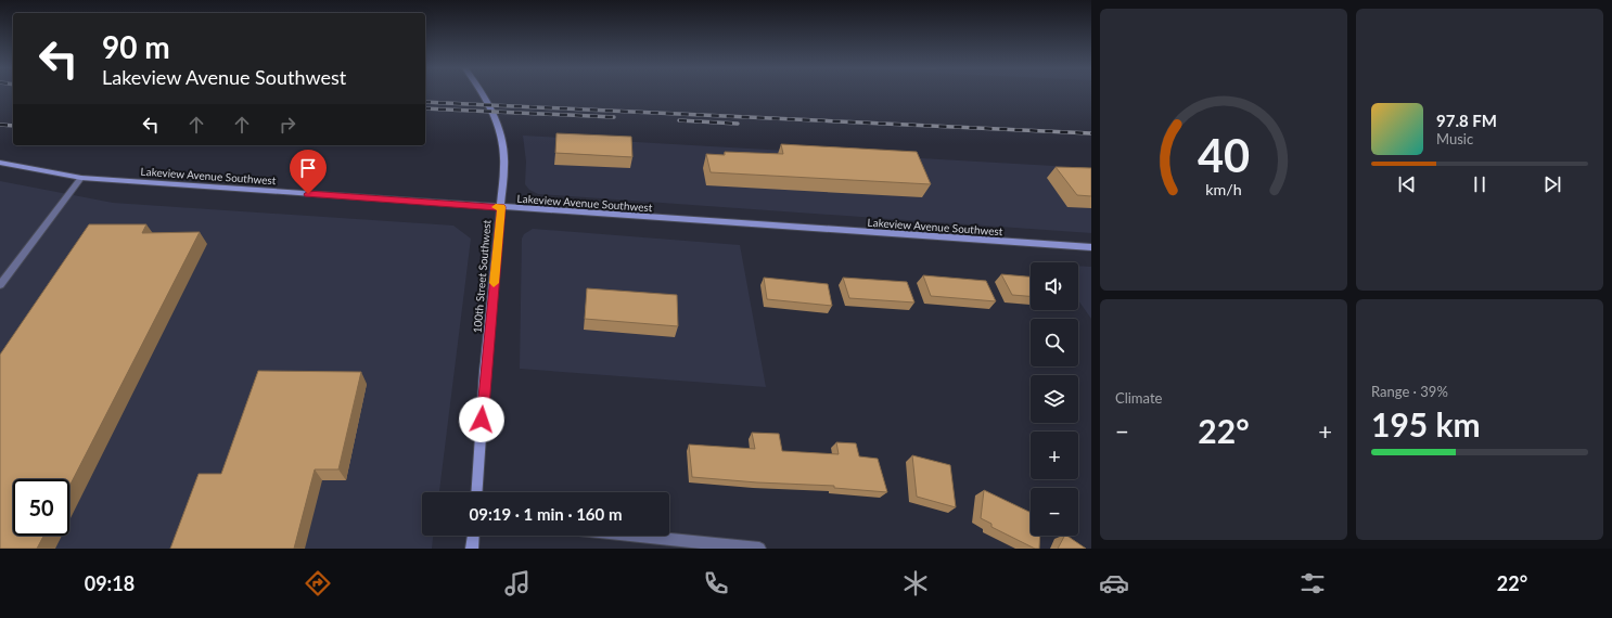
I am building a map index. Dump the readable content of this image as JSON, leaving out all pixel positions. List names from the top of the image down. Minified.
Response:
{"streets":{"street":["Lakeview Avenue Southwest","100th Street Southwest"]},"crossings":[["Lakeview Avenue Southwest","100th Street Southwest"]],"page":{"turn":["90 m","Lakeview Avenue Southwest"],"song":["97.8 FM","Music"],"map_buttons":["+","−"],"tile":["Climate",["Range · 39%","195 km"]],"heat":["−","22°","+"],"limit":"50","trip":"09:19 · 1 min · 160 m","tabs":["09:18","22°"],"gauge":["40","km/h"]}}
